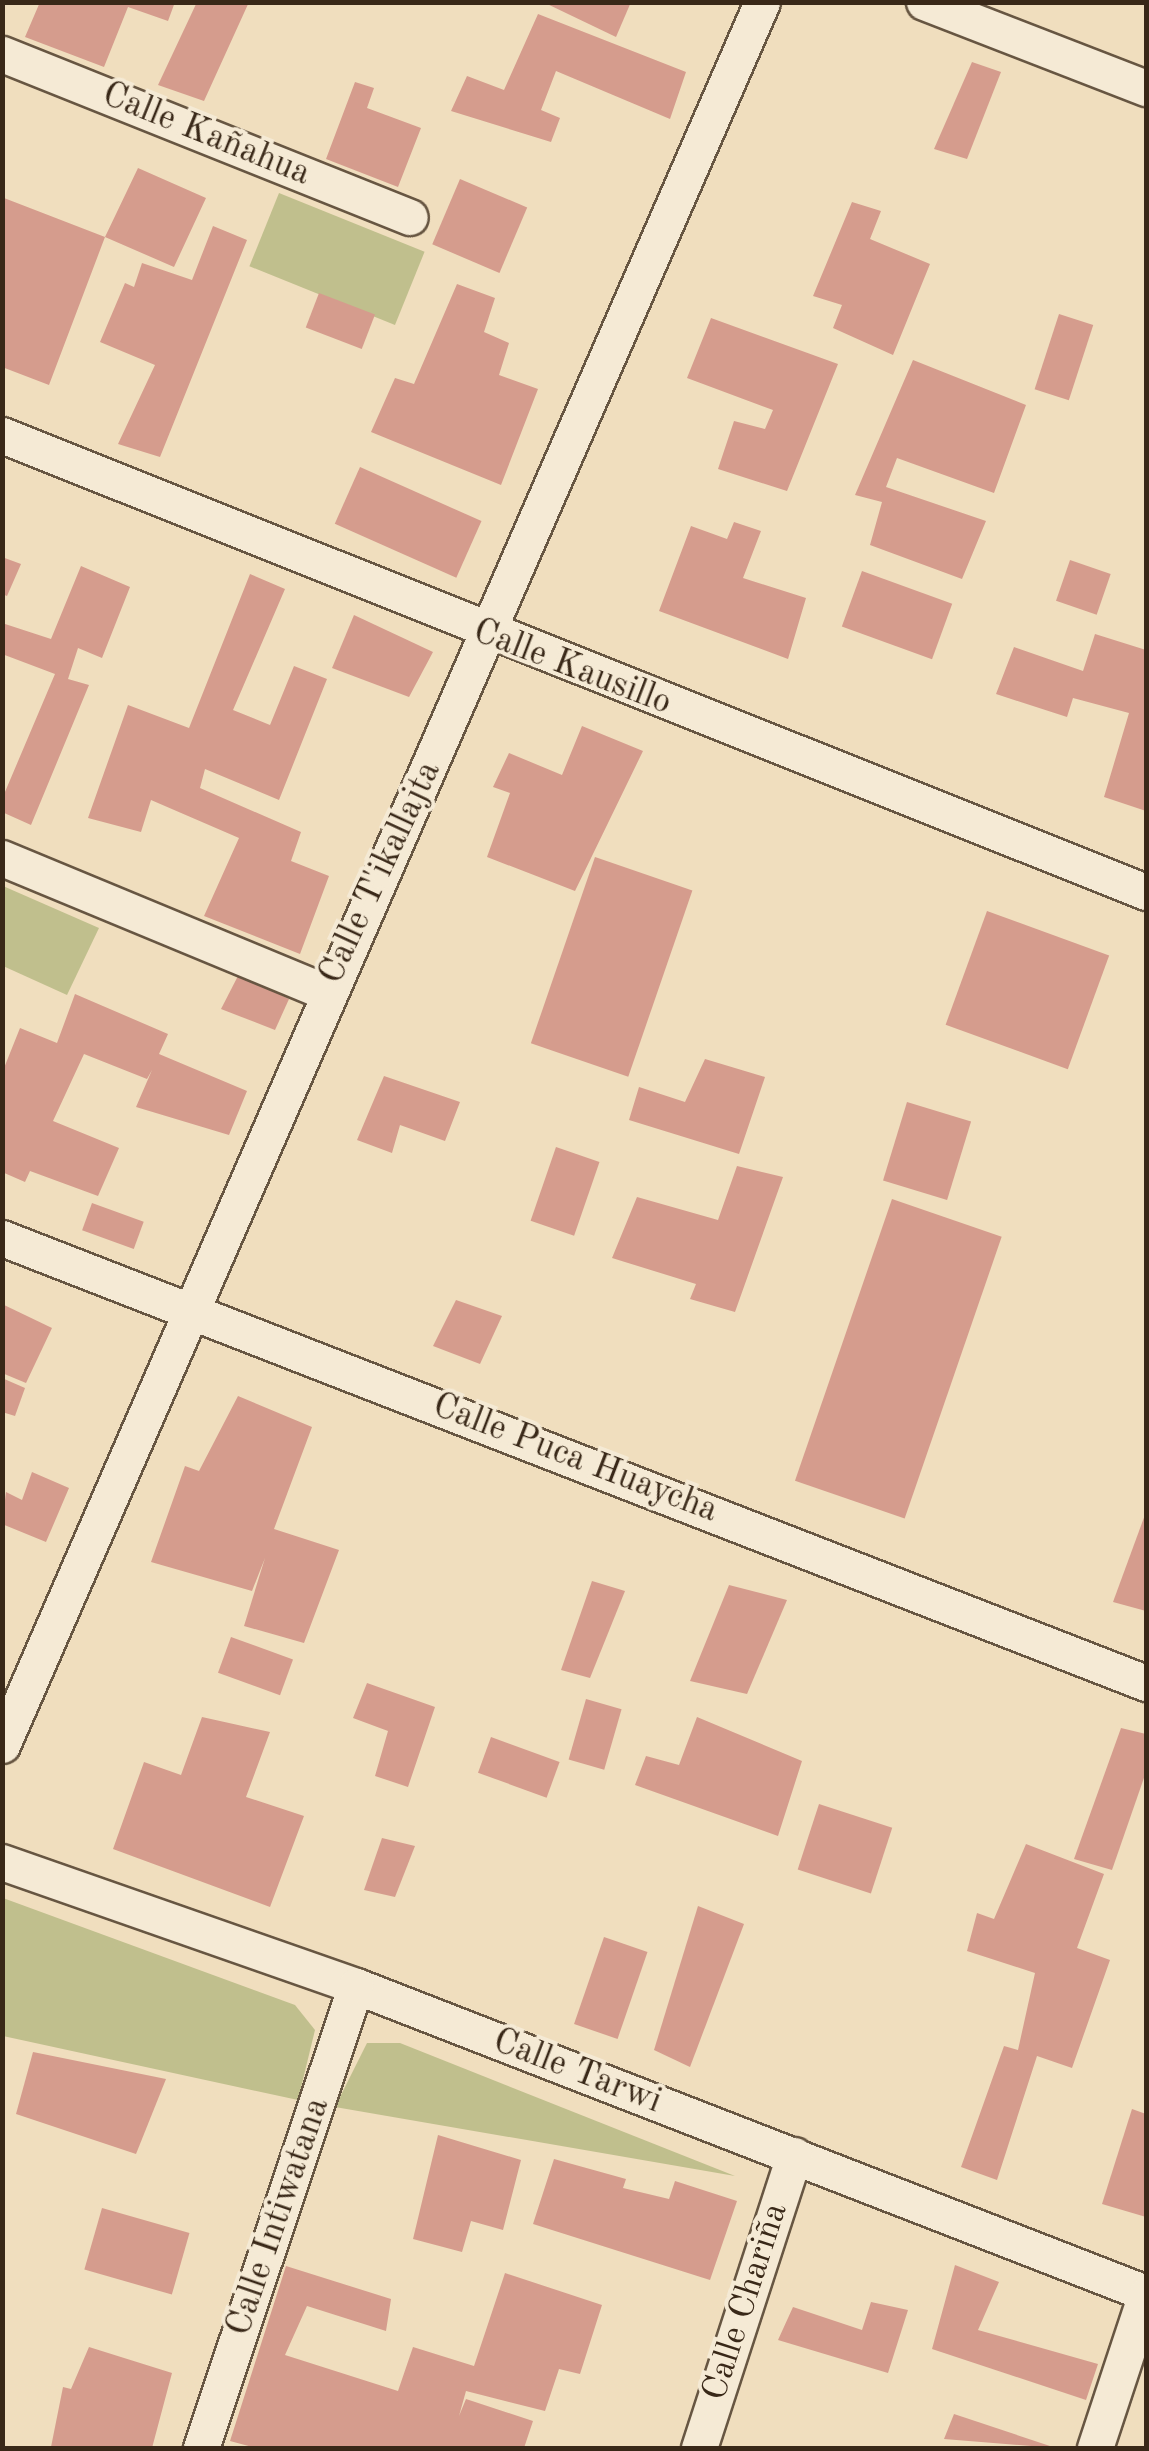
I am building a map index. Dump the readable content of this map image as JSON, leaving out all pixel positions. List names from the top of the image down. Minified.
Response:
{"streets":{"street":["Calle Kañahua","Calle Kausillo","Calle T'ikallajta","Calle Puca Huaycha","Calle Tarwi","Calle Intiwatana","Calle Chariña"]},"crossings":[["Calle Kausillo","Calle T'ikallajta"],["Calle T'ikallajta","Calle Puca Huaycha"],["Calle Tarwi","Calle Intiwatana"],["Calle Tarwi","Calle Chariña"]]}
